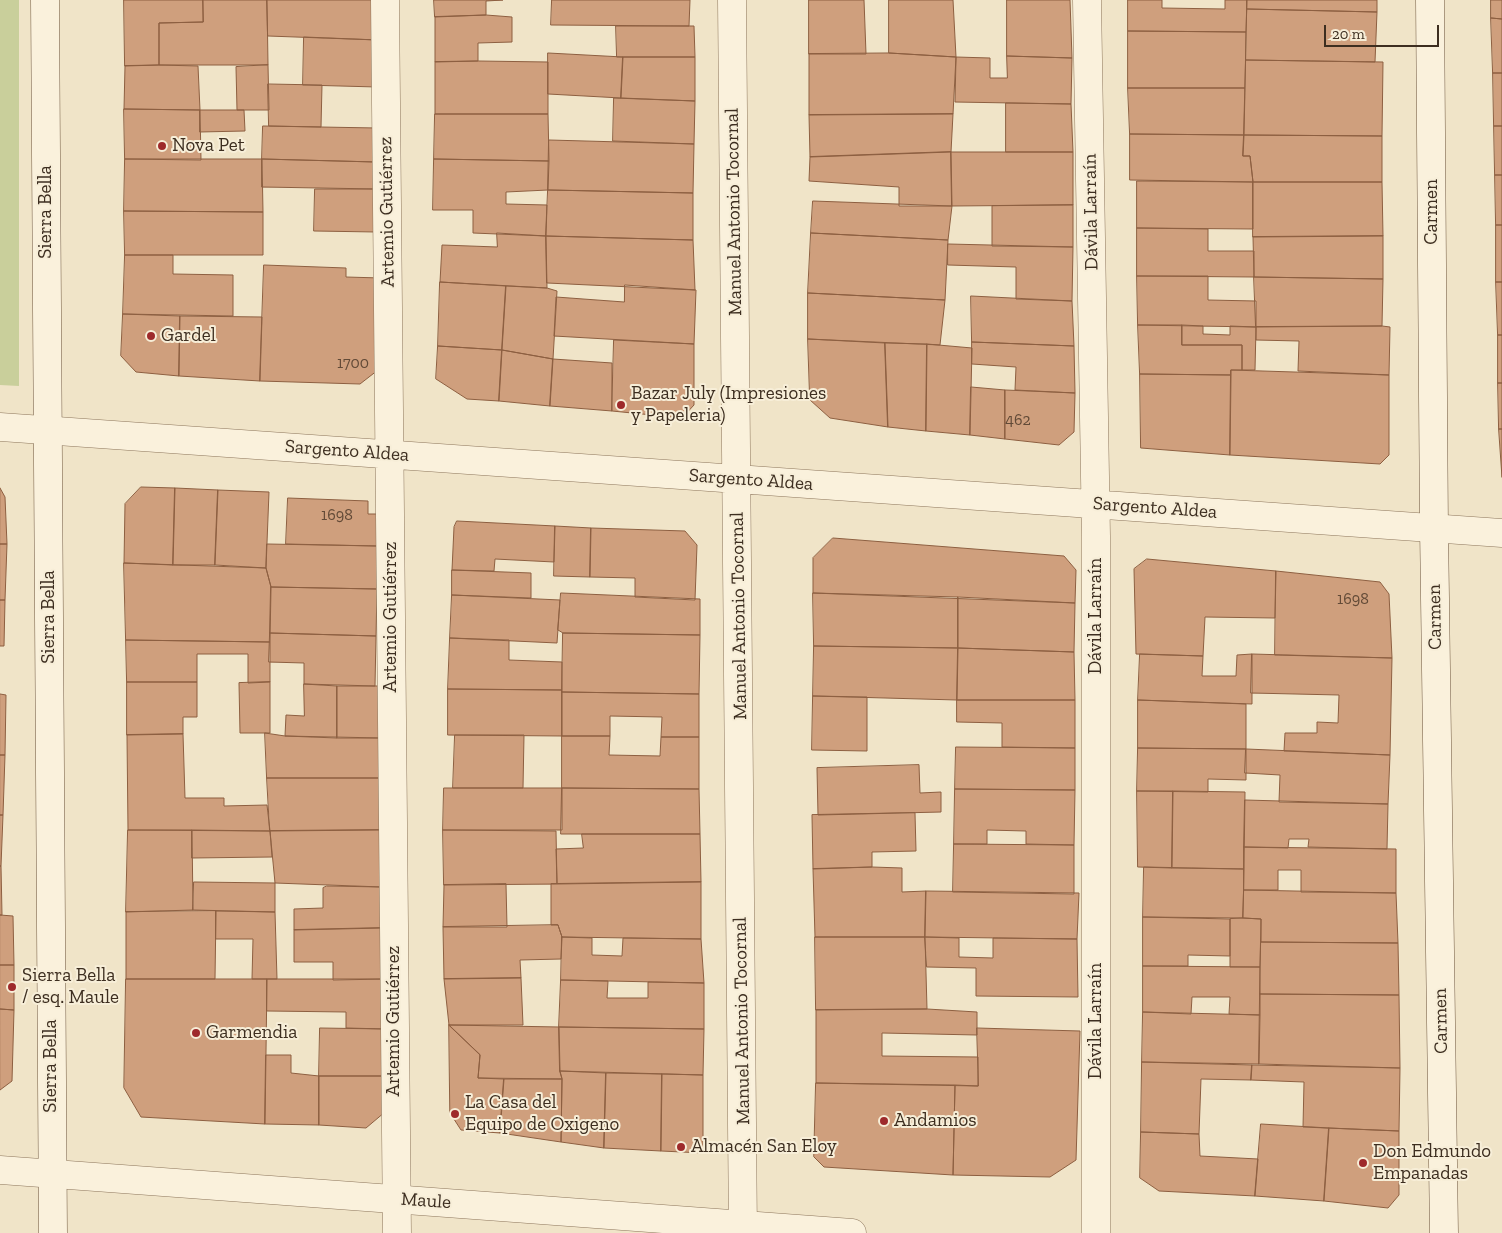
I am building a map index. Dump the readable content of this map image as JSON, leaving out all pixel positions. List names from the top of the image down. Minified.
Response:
{"streets":{"street":["Sierra Bella","Artemio Gutiérrez","Manuel Antonio Tocornal","Dávila Larraín","Carmen","Sargento Aldea","Maule"]},"crossings":[["Sierra Bella","Sargento Aldea"],["Sierra Bella","Maule"],["Artemio Gutiérrez","Sargento Aldea"],["Artemio Gutiérrez","Maule"],["Manuel Antonio Tocornal","Sargento Aldea"],["Manuel Antonio Tocornal","Maule"],["Dávila Larraín","Sargento Aldea"],["Carmen","Sargento Aldea"]],"places":["Nova Pet","Gardel","Bazar July (Impresiones y Papeleria)","Sierra Bella / esq. Maule","Garmendia","La Casa del Equipo de Oxigeno","Andamios","Almacén San Eloy","Don Edmundo Empanadas"],"house_numbers":["1700","462","1698","1698"],"scale_bar":"20 m"}
